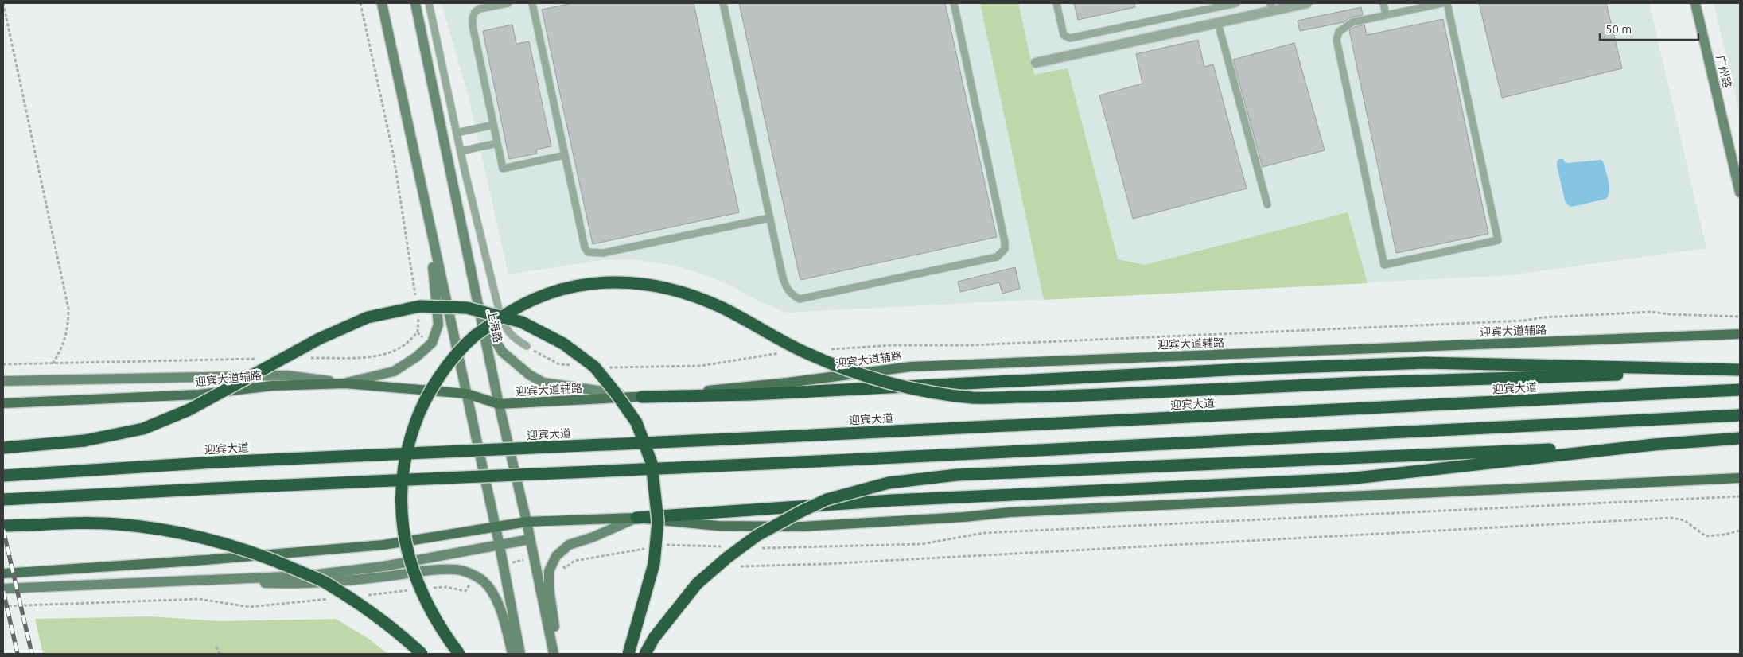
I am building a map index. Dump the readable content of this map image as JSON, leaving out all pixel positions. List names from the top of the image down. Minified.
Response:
{"streets":{"highway":["迎宾大道"],"main road":["迎宾大道辅路"],"street":["广州路","上海路"]},"crossings":[["上海路","迎宾大道辅路"]],"scale_bar":"50 m"}
